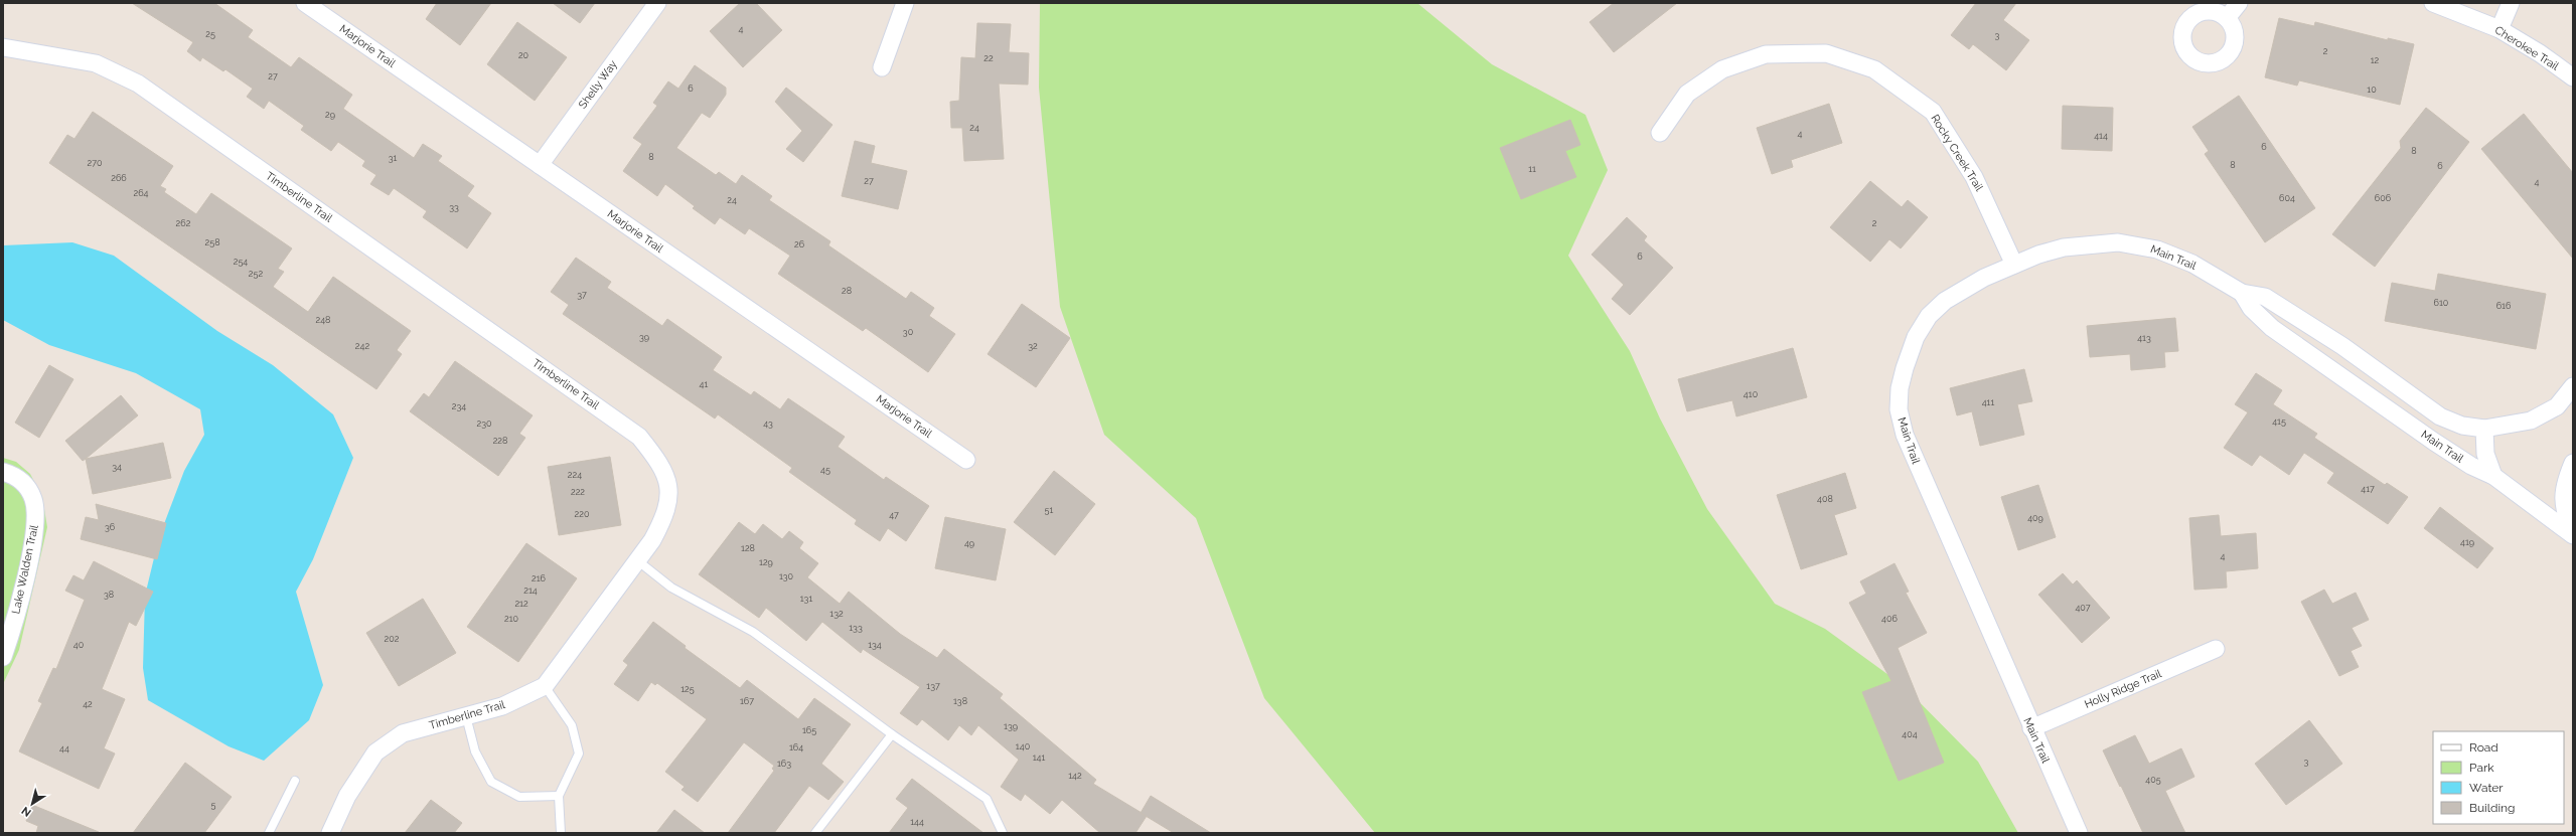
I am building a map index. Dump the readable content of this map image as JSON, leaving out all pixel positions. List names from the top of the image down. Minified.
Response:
{"streets":{"street":["Marjorie Trail","Cherokee Trail","Shelly Way","Rocky Creek Trail","Timberline Trail","Main Trail","Lake Walden Trail","Holly Ridge Trail"]},"crossings":[["Marjorie Trail","Shelly Way"],["Rocky Creek Trail","Main Trail"],["Main Trail","Holly Ridge Trail"]],"house_numbers":["4","25","3","2","20","22","12","27","6","10","29","24","4","414","6","8","8","31","270","8","6","11","266","27","4","264","604","606","24","33","262","2","258","26","6","254","252","28","37","610","616","248","30","39","413","242","32","41","410","411","234","415","230","43","228","34","45","224","417","222","408","51","220","47","409","36","419","49","128","4","129","130","216","214","38","131","212","407","132","210","406","133","202","40","134","137","125","167","138","42","139","165","404","140","164","44","141","3","163","142","405","5","144"],"legend":["Road","Park","Water","Building"],"north":"bottom left"}
